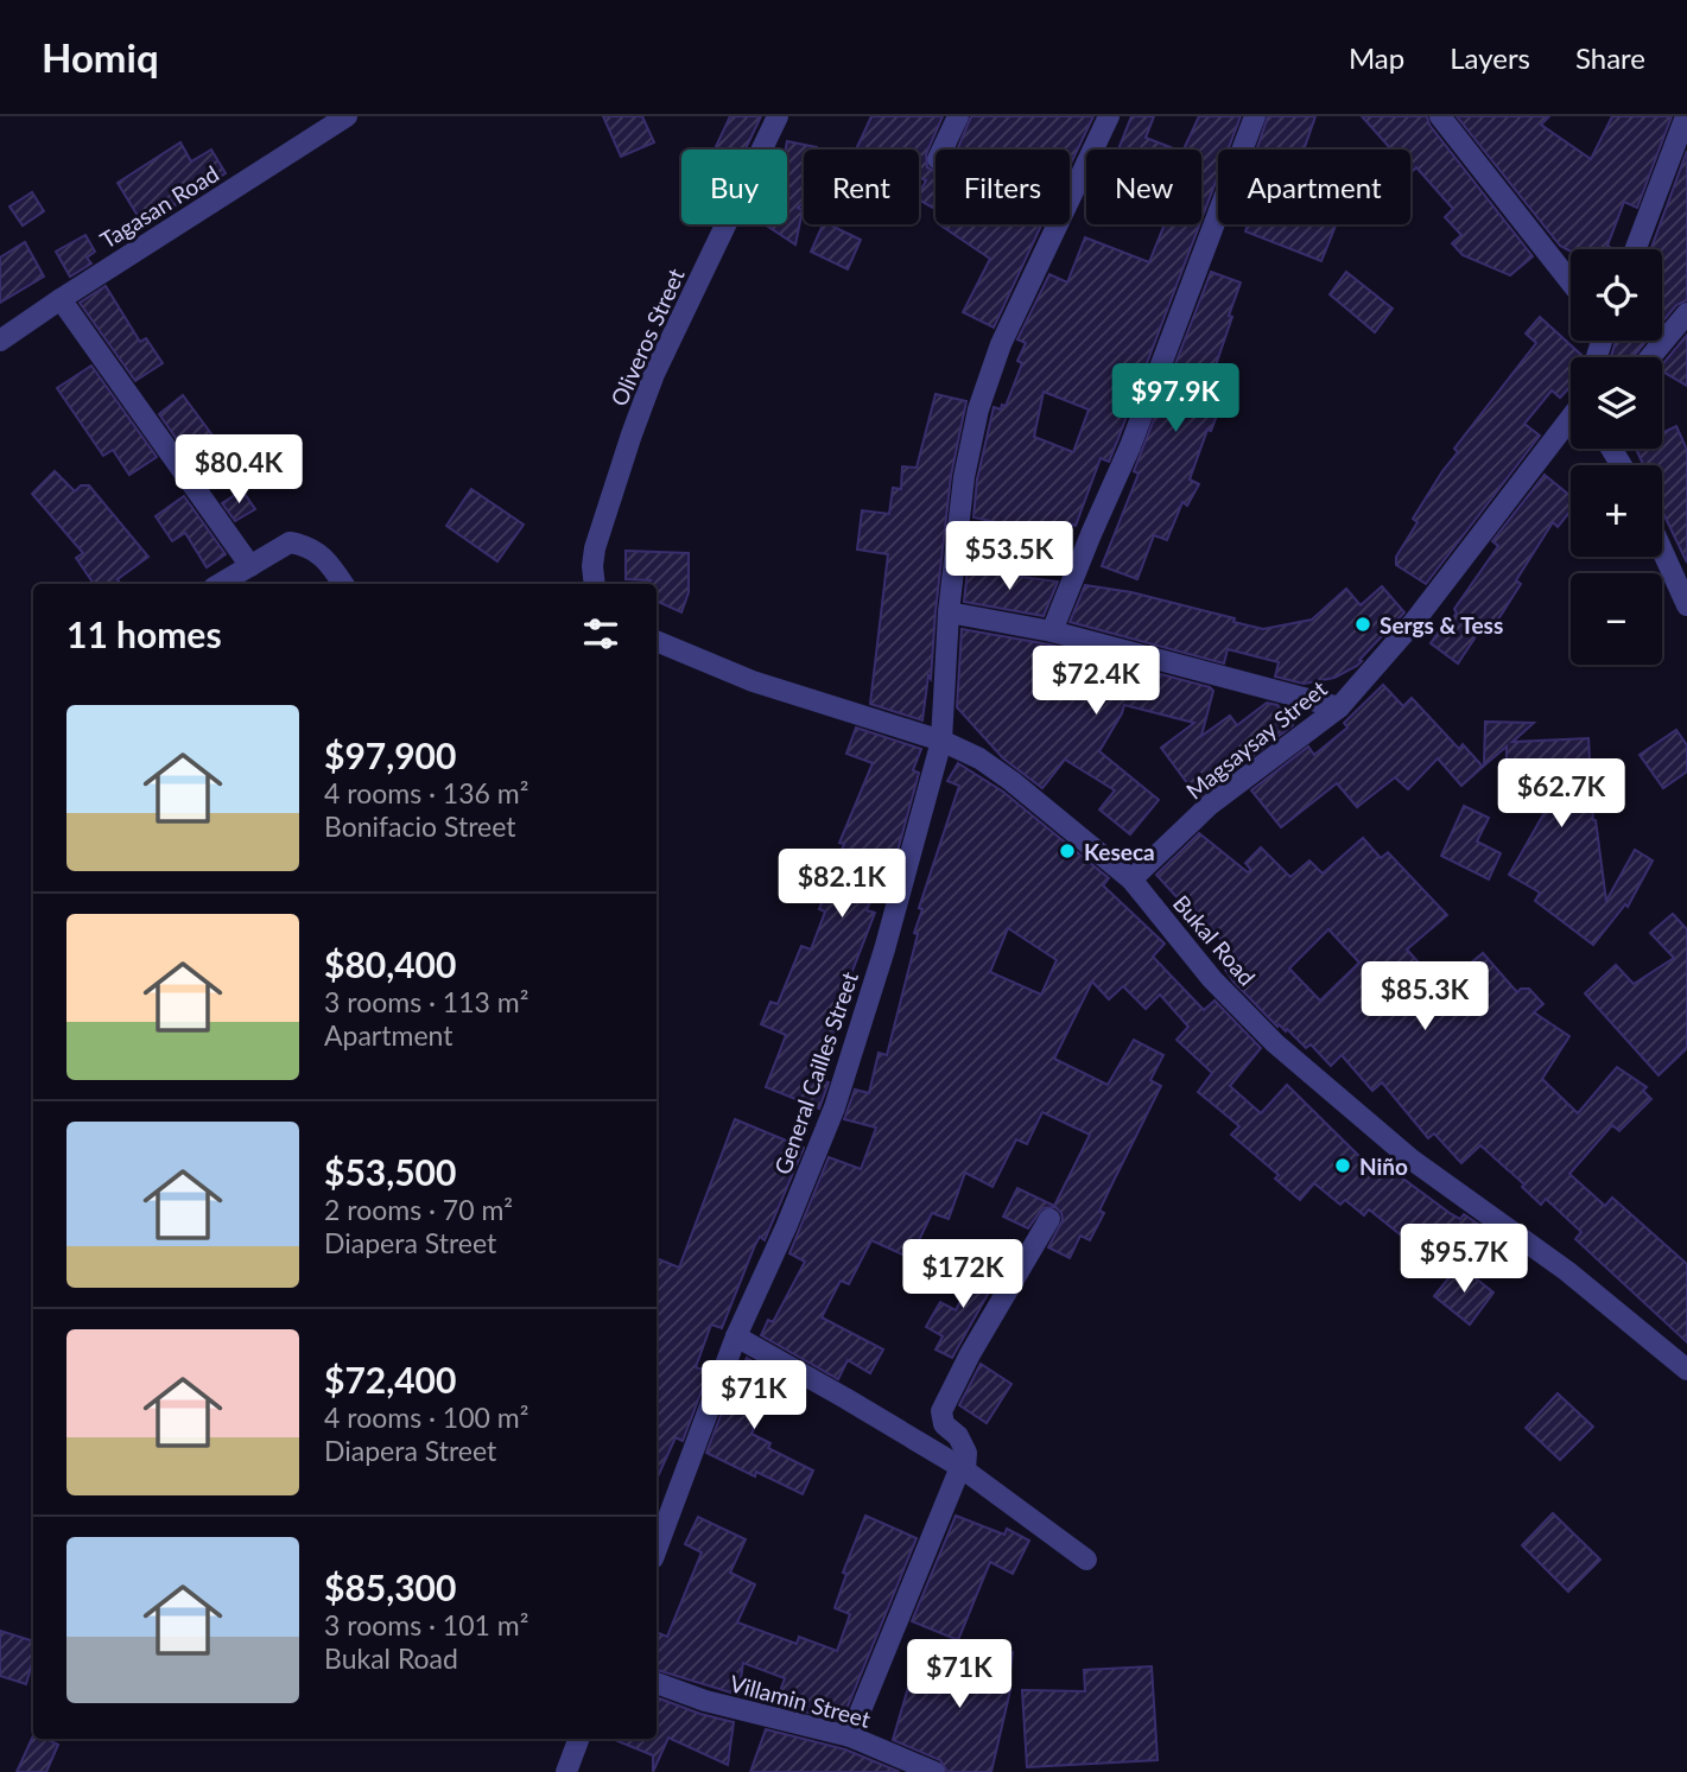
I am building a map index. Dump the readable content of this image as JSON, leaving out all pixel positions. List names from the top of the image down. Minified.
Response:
{"streets":{"street":["Tagasan Road","Oliveros Street","Magsaysay Street","Bukal Road","General Cailles Street","Villamin Street"]},"crossings":[["Magsaysay Street","Bukal Road"],["Bukal Road","General Cailles Street"]],"places":["Sergs & Tess","Keseca","Niño"],"page":{"header":"Homiq","nav":["Map","Layers","Share"],"chip":["Buy","Rent","Filters","New","Apartment"],"map_buttons":["+","−"],"price":["$97.9K","$80.4K","$53.5K","$72.4K","$62.7K","$82.1K","$85.3K","$95.7K","$172K","$71K","$71K"],"heading":"11 homes","list":[{"name":"$97,900","note":"4 rooms · 136 m² · Bonifacio Street"},{"name":"$80,400","note":"3 rooms · 113 m² · Apartment"},{"name":"$53,500","note":"2 rooms · 70 m² · Diapera Street"},{"name":"$72,400","note":"4 rooms · 100 m² · Diapera Street"},{"name":"$85,300","note":"3 rooms · 101 m² · Bukal Road"}]}}
